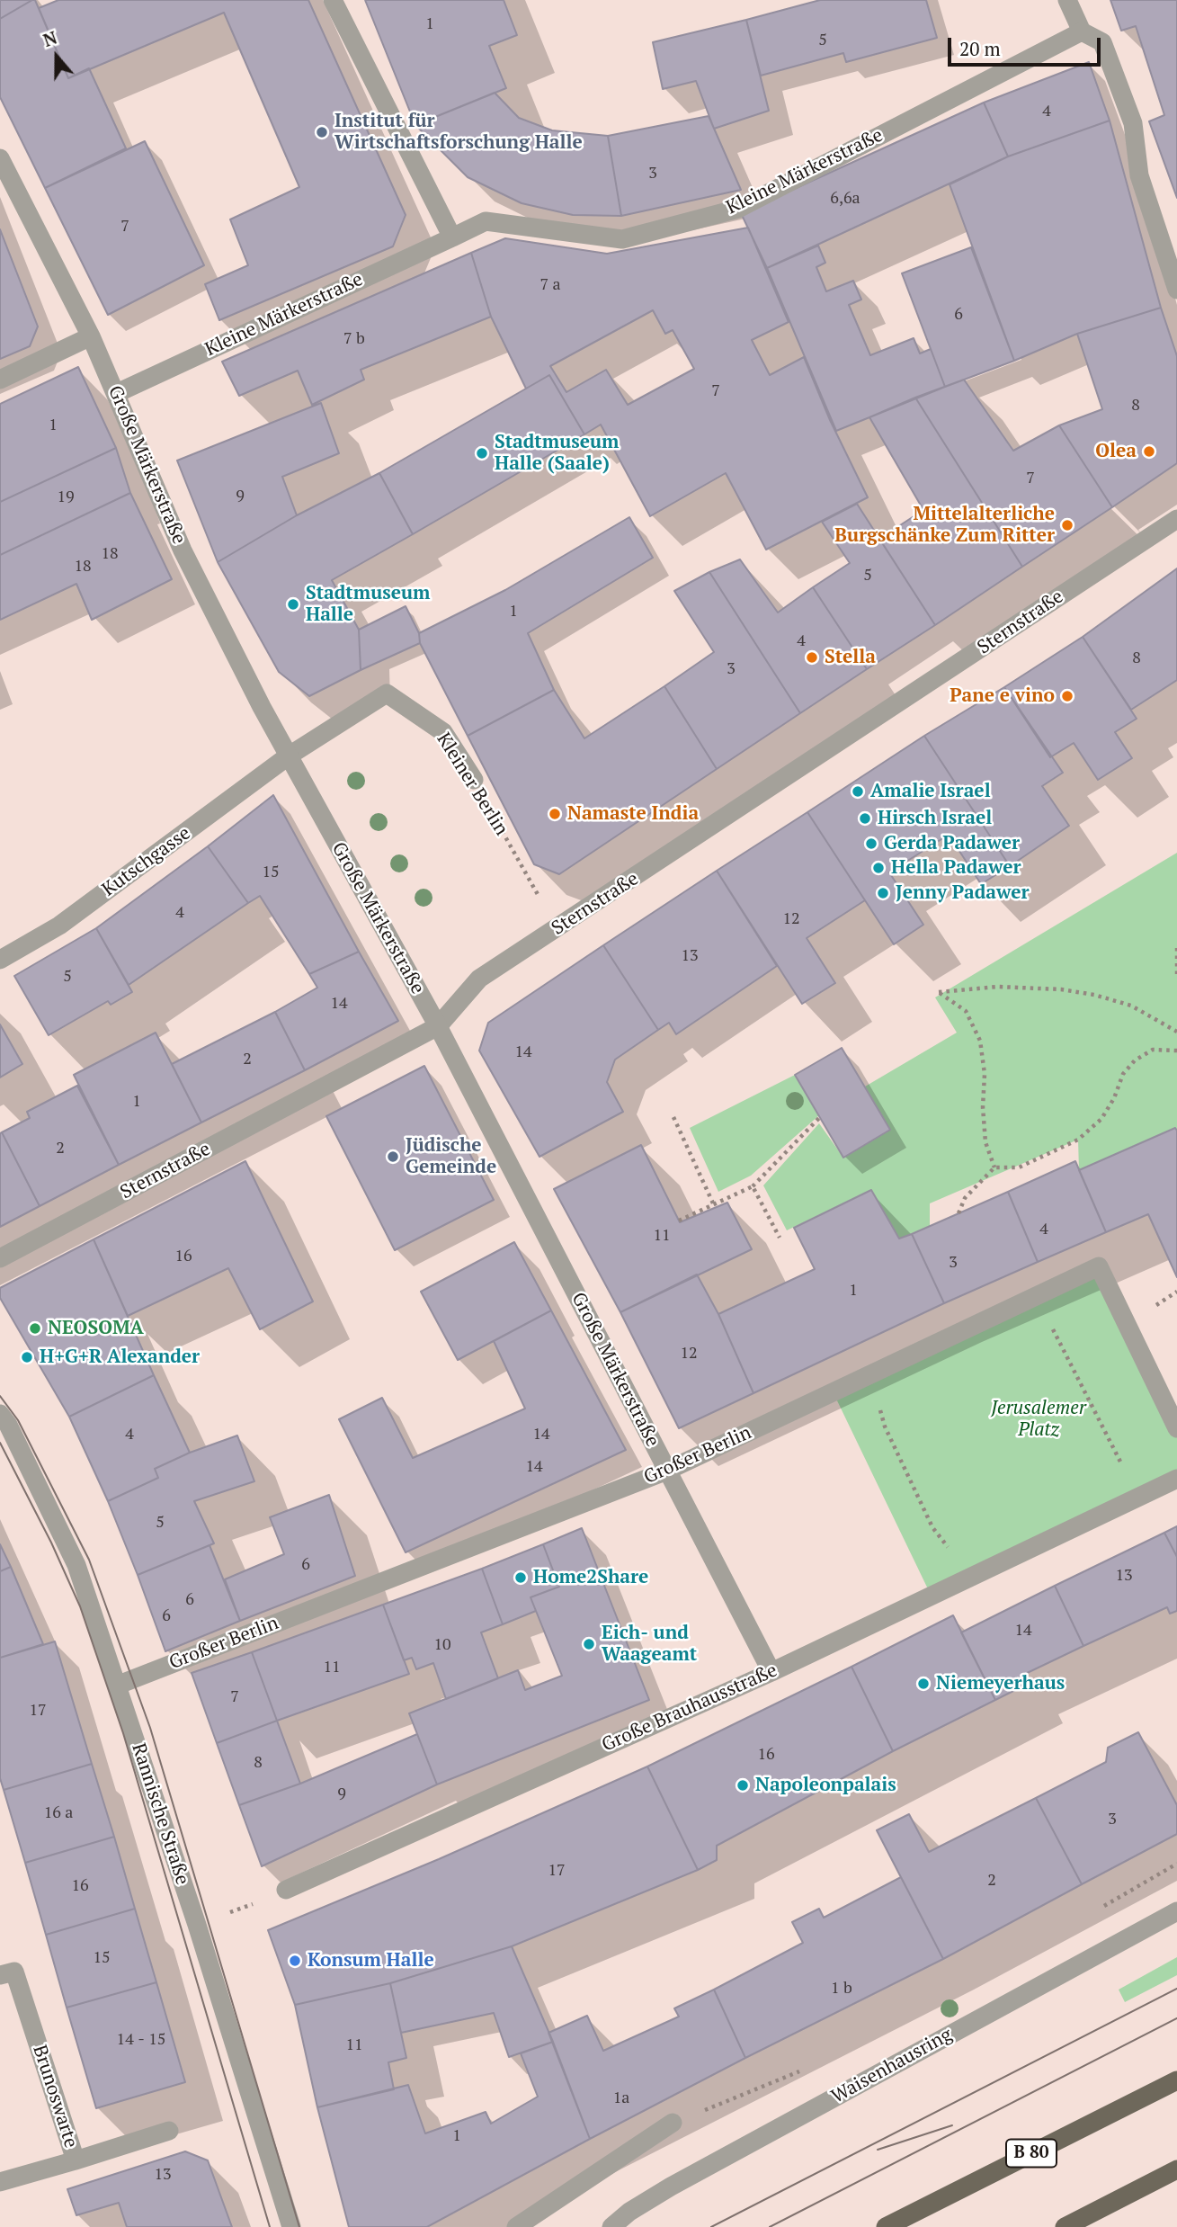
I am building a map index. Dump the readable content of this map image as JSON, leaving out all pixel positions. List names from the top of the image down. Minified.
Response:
{"streets":{"main road":["B 80"],"street":["Kleine Märkerstraße","Große Märkerstraße","Sternstraße","Kleiner Berlin","Kutschgasse","Großer Berlin","Große Brauhausstraße","Rannische Straße","Waisenhausring","Brunoswarte"]},"crossings":[["Kleine Märkerstraße","Große Märkerstraße"],["Große Märkerstraße","Sternstraße"],["Große Märkerstraße","Kleiner Berlin"],["Große Märkerstraße","Kutschgasse"],["Große Märkerstraße","Großer Berlin"],["Große Märkerstraße","Große Brauhausstraße"],["Sternstraße","Kleiner Berlin"],["Kleiner Berlin","Kutschgasse"],["Großer Berlin","Rannische Straße"]],"parks":["Jerusalemer Platz"],"places":["Institut für Wirtschaftsforschung Halle","Olea","Stadtmuseum Halle (Saale)","Mittelalterliche Burgschänke Zum Ritter","Stadtmuseum Halle","Stella","Pane e vino","Amalie Israel","Namaste India","Hirsch Israel","Gerda Padawer","Hella Padawer","Jenny Padawer","Jüdische Gemeinde","NEOSOMA","H+G+R Alexander","Home2Share","Eich- und Waageamt","Niemeyerhaus","Napoleonpalais","Konsum Halle"],"house_numbers":["1","5","4","3","6,6a","7","7 a","6","7 b","7","8","1","7","9","19","18","18","5","1","4","8","3","15","4","12","13","5","14","14","2","1","2","4","11","16","3","1","12","4","14","14","5","6","13","6","6","14","10","11","7","17","16","8","9","16 a","3","17","2","16","15","1 b","14 - 15","11","1a","1","13"],"scale_bar":"20 m","north":"top"}
